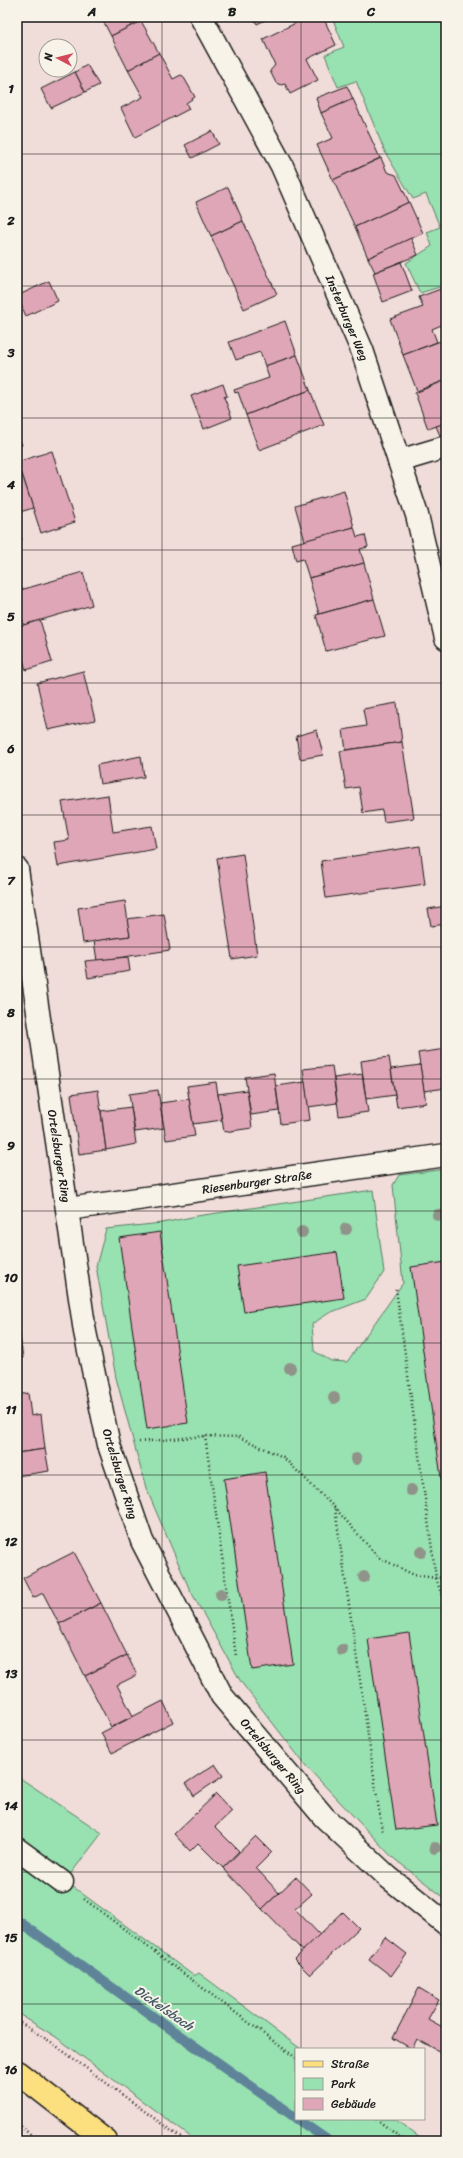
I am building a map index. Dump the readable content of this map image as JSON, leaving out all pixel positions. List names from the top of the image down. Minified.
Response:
{"streets":{"street":["Insterburger Weg","Ortelsburger Ring","Riesenburger Straße"]},"crossings":[["Ortelsburger Ring","Riesenburger Straße"]],"water":["Dickelsbach"],"legend":["Straße","Park","Gebäude"],"north":"left","grid":{"columns":["A","B","C"],"rows":["1","2","3","4","5","6","7","8","9","10","11","12","13","14","15","16"]}}
